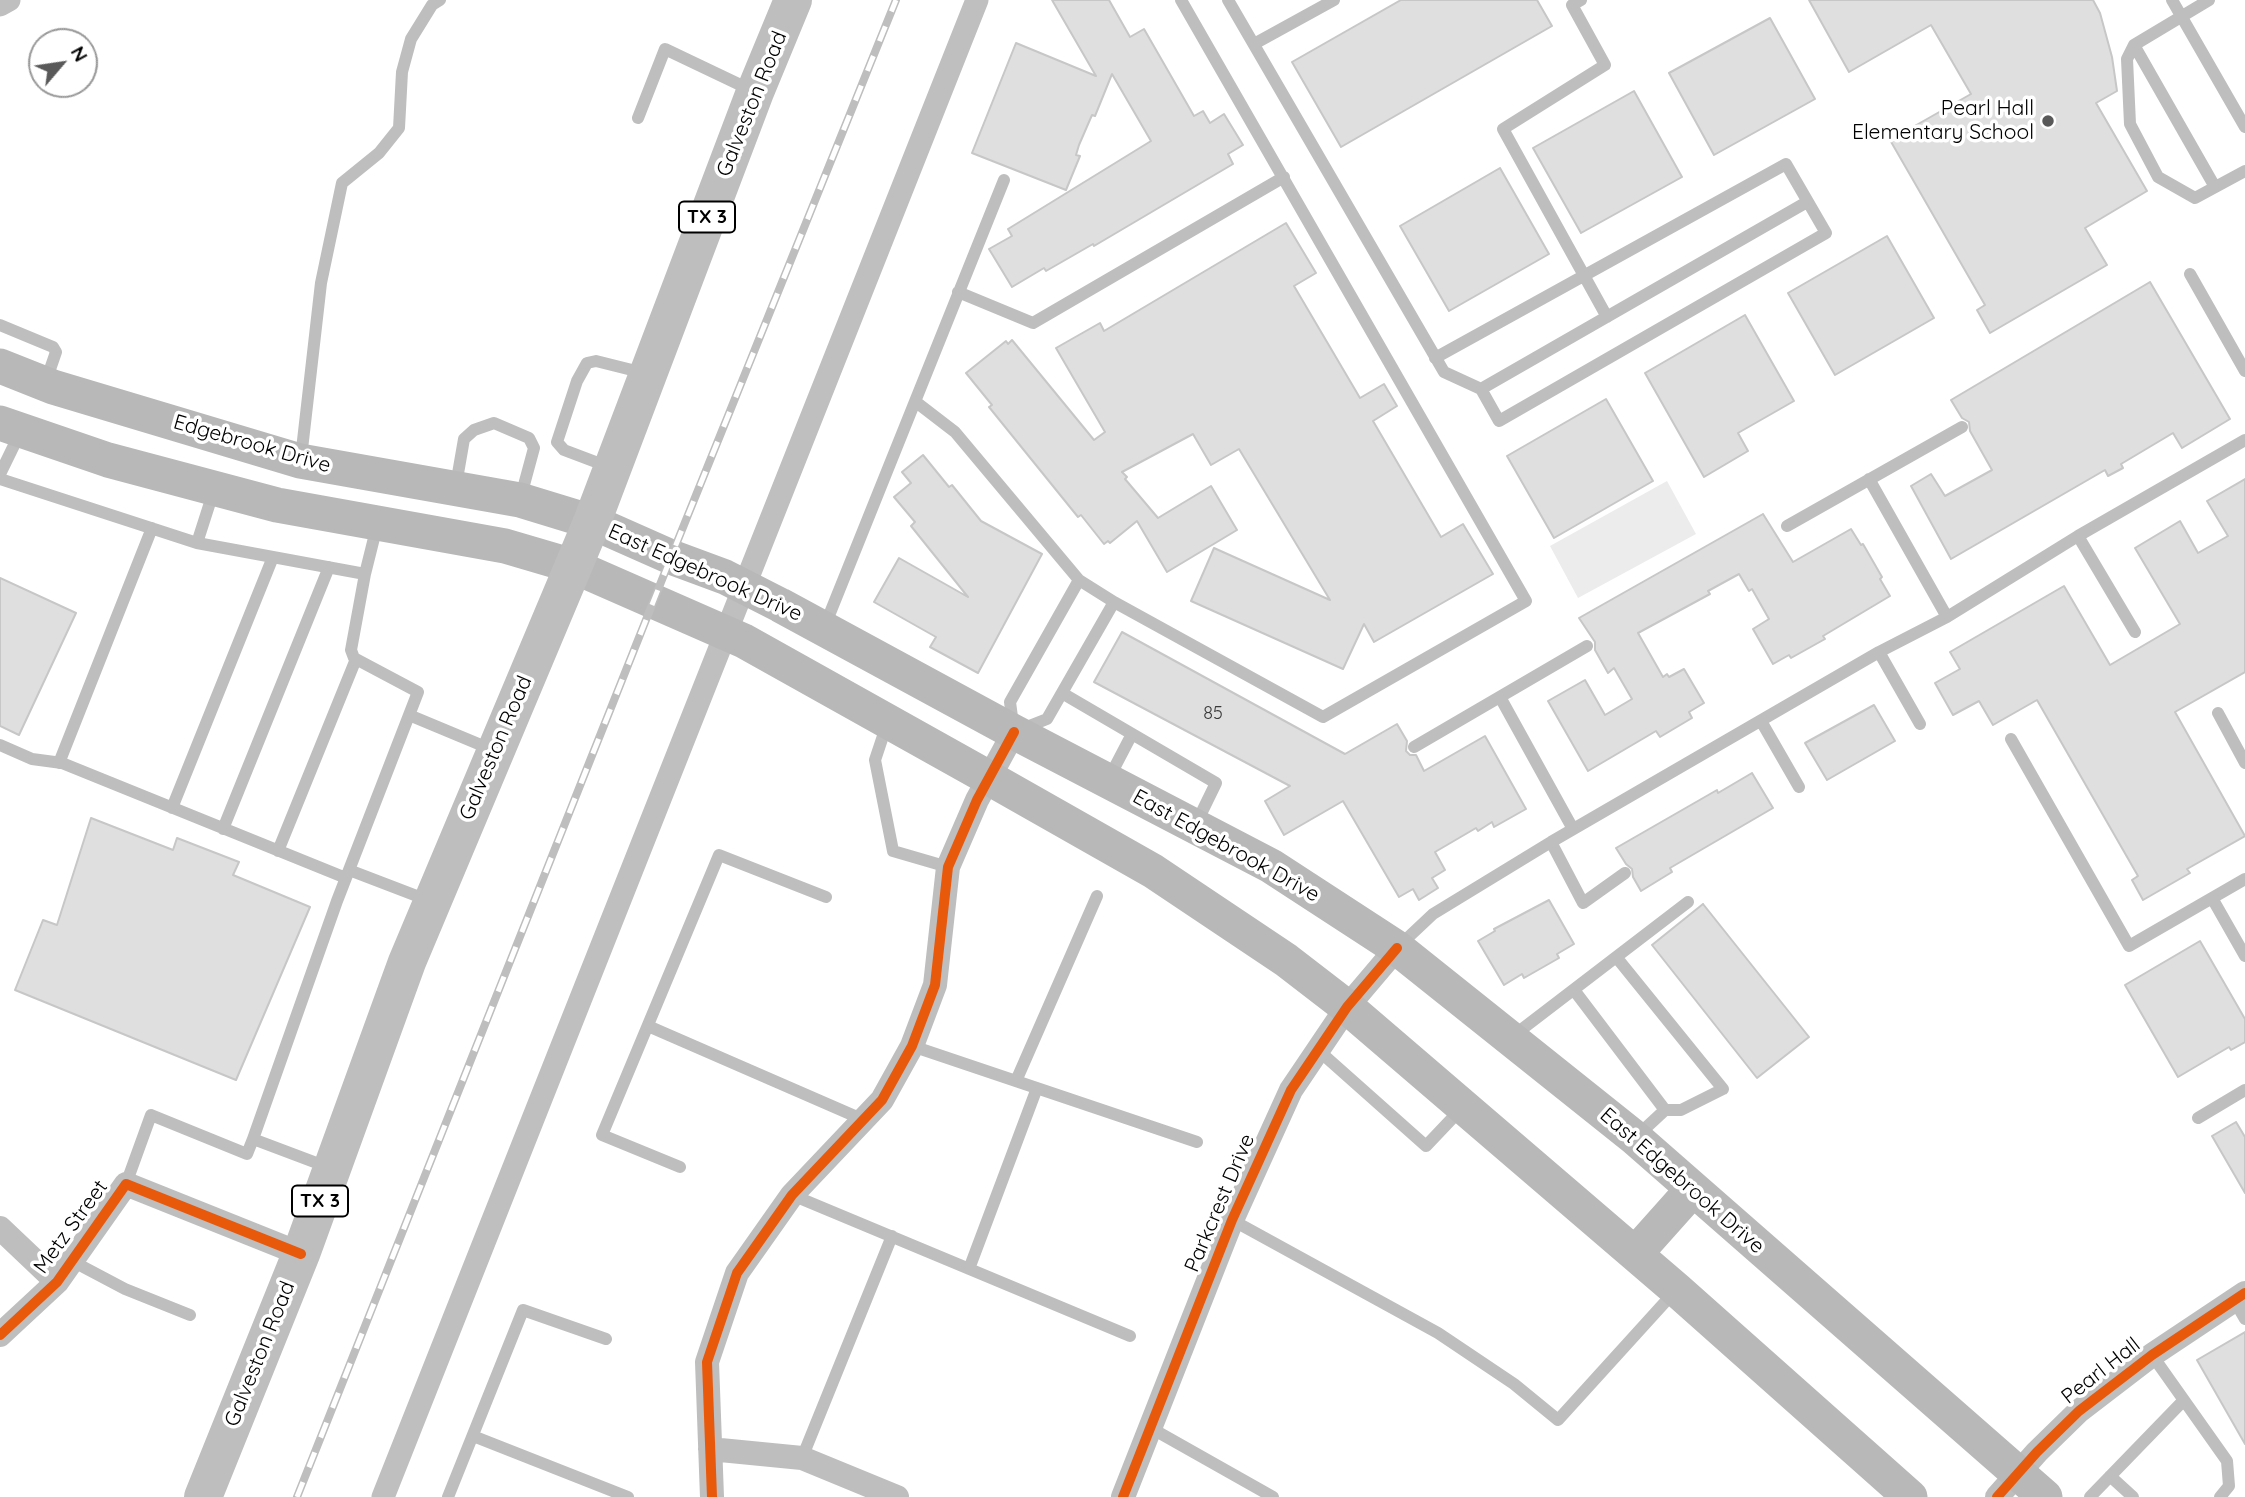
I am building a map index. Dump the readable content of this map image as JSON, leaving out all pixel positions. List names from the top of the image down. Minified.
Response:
{"streets":{"main road":["Galveston Road","TX 3","Edgebrook Drive","East Edgebrook Drive"],"street":["Parkcrest Drive","Metz Street","Pearl Hall"]},"crossings":[["Galveston Road","Edgebrook Drive"],["Galveston Road","East Edgebrook Drive"],["Galveston Road","Metz Street"],["Edgebrook Drive","East Edgebrook Drive"],["East Edgebrook Drive","Parkcrest Drive"],["East Edgebrook Drive","Pearl Hall"]],"places":["Pearl Hall Elementary School"],"house_numbers":["85"],"north":"top right"}
